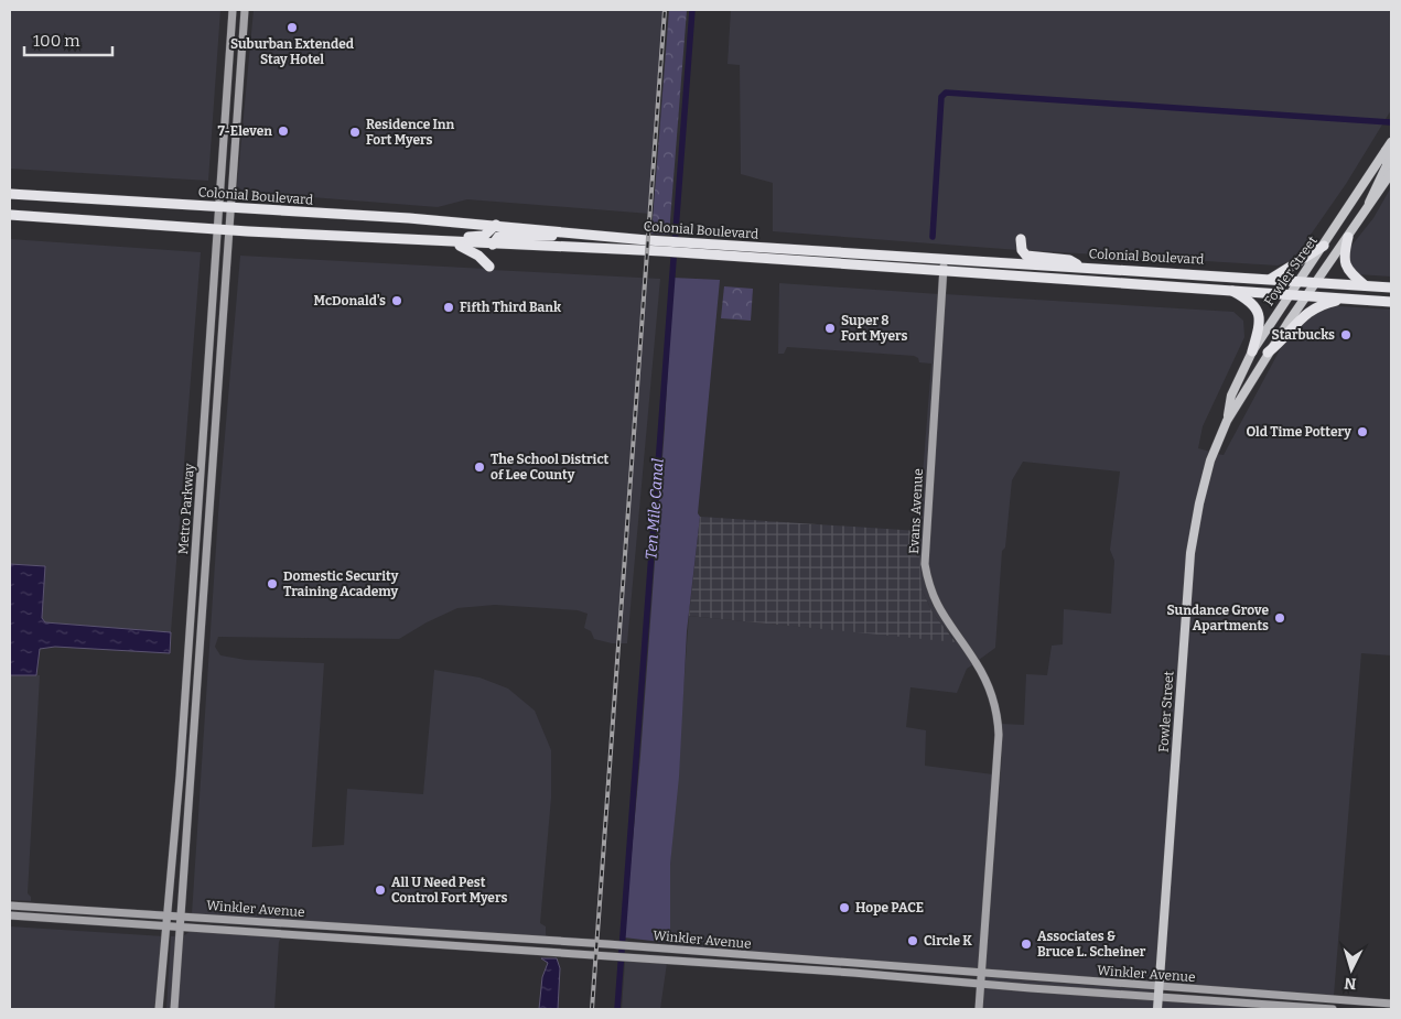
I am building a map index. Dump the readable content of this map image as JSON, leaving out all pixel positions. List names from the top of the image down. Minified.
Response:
{"streets":{"highway":["Colonial Boulevard"],"main road":["Fowler Street"],"street":["Metro Parkway","Evans Avenue","Winkler Avenue"]},"crossings":[["Colonial Boulevard","Fowler Street"],["Colonial Boulevard","Metro Parkway"],["Colonial Boulevard","Evans Avenue"],["Fowler Street","Winkler Avenue"],["Metro Parkway","Winkler Avenue"],["Evans Avenue","Winkler Avenue"]],"water":["Ten Mile Canal"],"places":["Suburban Extended Stay Hotel","7-Eleven","Residence Inn Fort Myers","McDonald's","Fifth Third Bank","Super 8 Fort Myers","Starbucks","Old Time Pottery","The School District of Lee County","Domestic Security Training Academy","Sundance Grove Apartments","All U Need Pest Control Fort Myers","Hope PACE","Circle K","Associates & Bruce L. Scheiner"],"scale_bar":"100 m","north":"bottom"}
